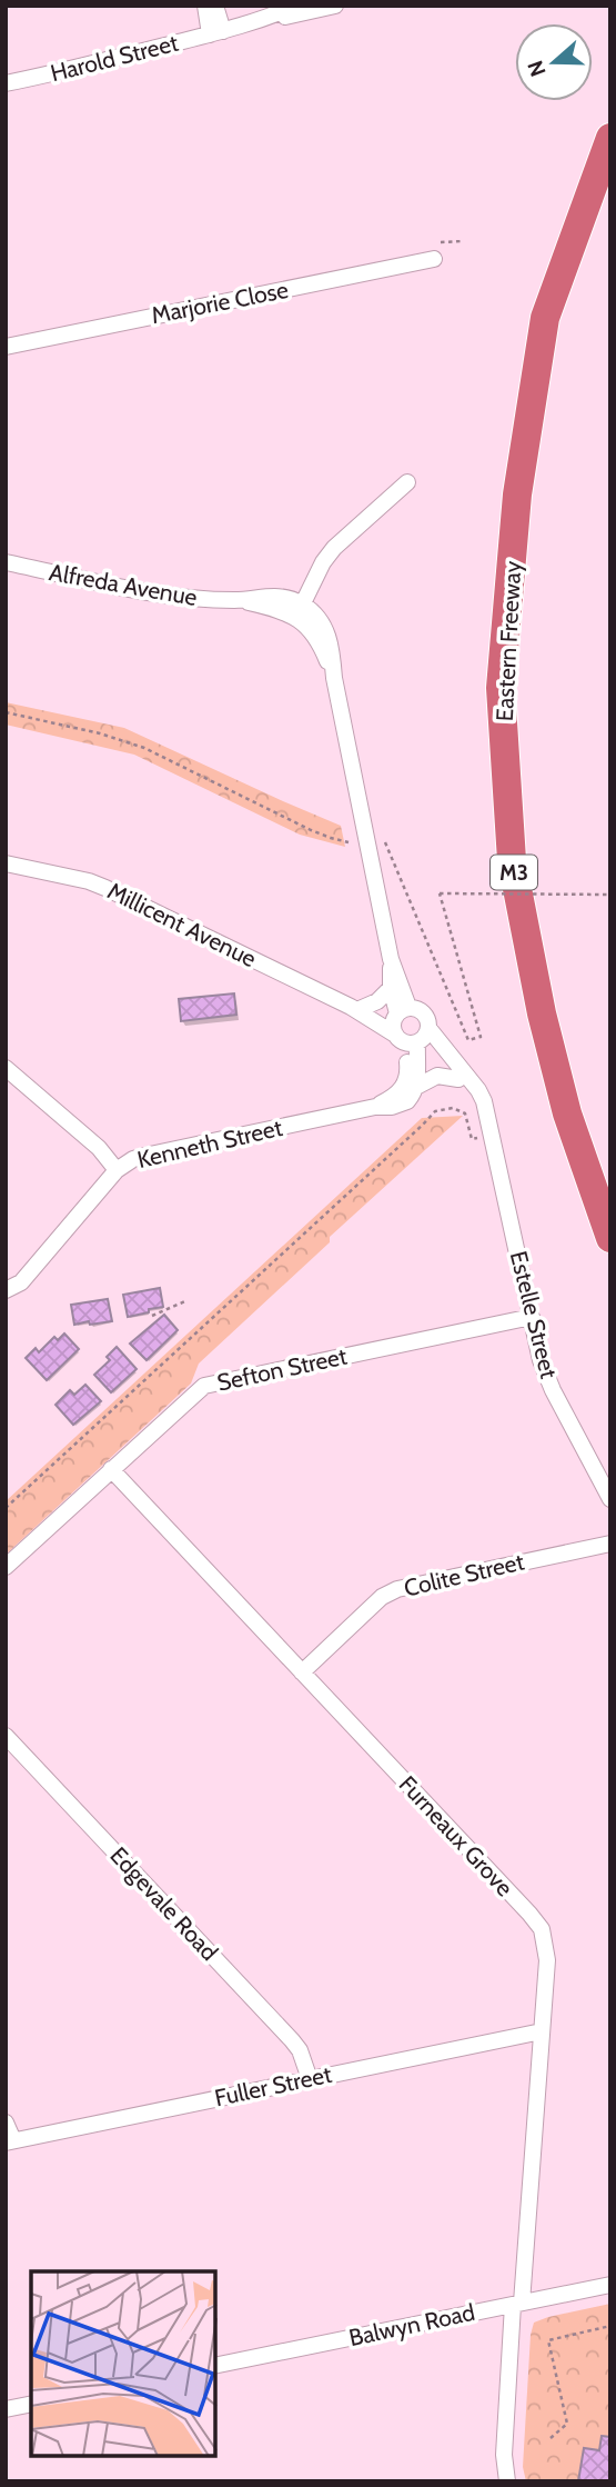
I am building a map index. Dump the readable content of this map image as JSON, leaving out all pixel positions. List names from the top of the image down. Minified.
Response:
{"streets":{"highway":["Eastern Freeway","M3"],"street":["Harold Street","Marjorie Close","Alfreda Avenue","Millicent Avenue","Kenneth Street","Estelle Street","Sefton Street","Colite Street","Furneaux Grove","Edgevale Road","Fuller Street","Balwyn Road"]},"crossings":[["Millicent Avenue","Kenneth Street"],["Millicent Avenue","Estelle Street"],["Kenneth Street","Estelle Street"],["Estelle Street","Sefton Street"],["Sefton Street","Furneaux Grove"],["Colite Street","Furneaux Grove"],["Furneaux Grove","Fuller Street"],["Furneaux Grove","Balwyn Road"],["Edgevale Road","Fuller Street"]],"north":"left"}
